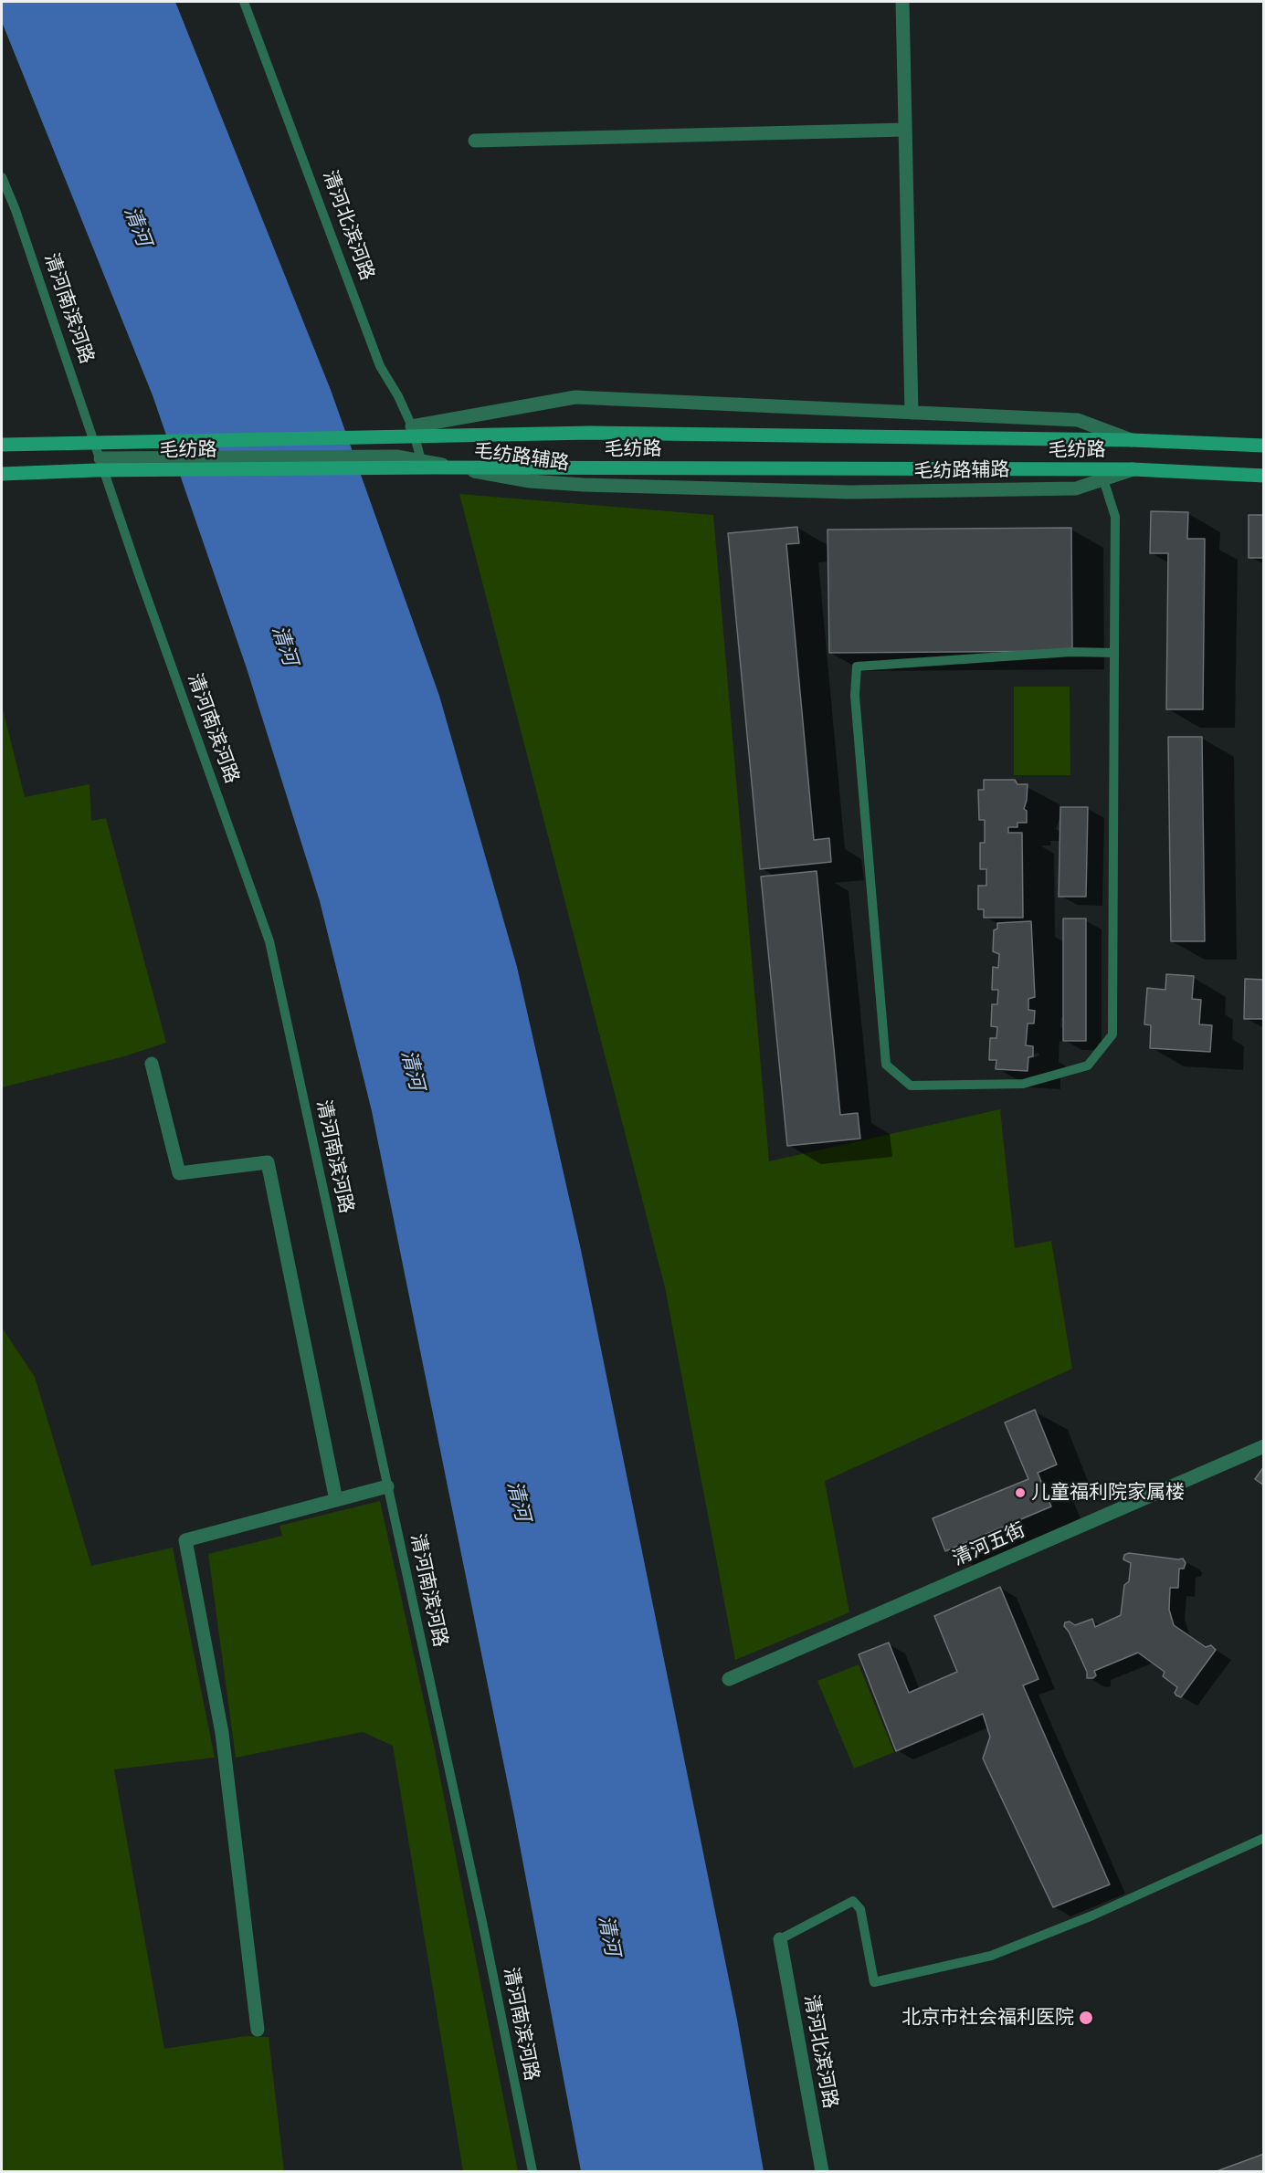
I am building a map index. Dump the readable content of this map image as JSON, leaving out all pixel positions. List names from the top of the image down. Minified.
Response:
{"streets":{"main road":["毛纺路"],"street":["清河北滨河路","毛纺路辅路","清河五街"],"lane":["清河南滨河路"]},"crossings":[["清河北滨河路","毛纺路辅路"],["清河南滨河路","毛纺路辅路"],["毛纺路","毛纺路辅路"]],"water":["清河"],"places":["儿童福利院家属楼","北京市社会福利医院"]}
